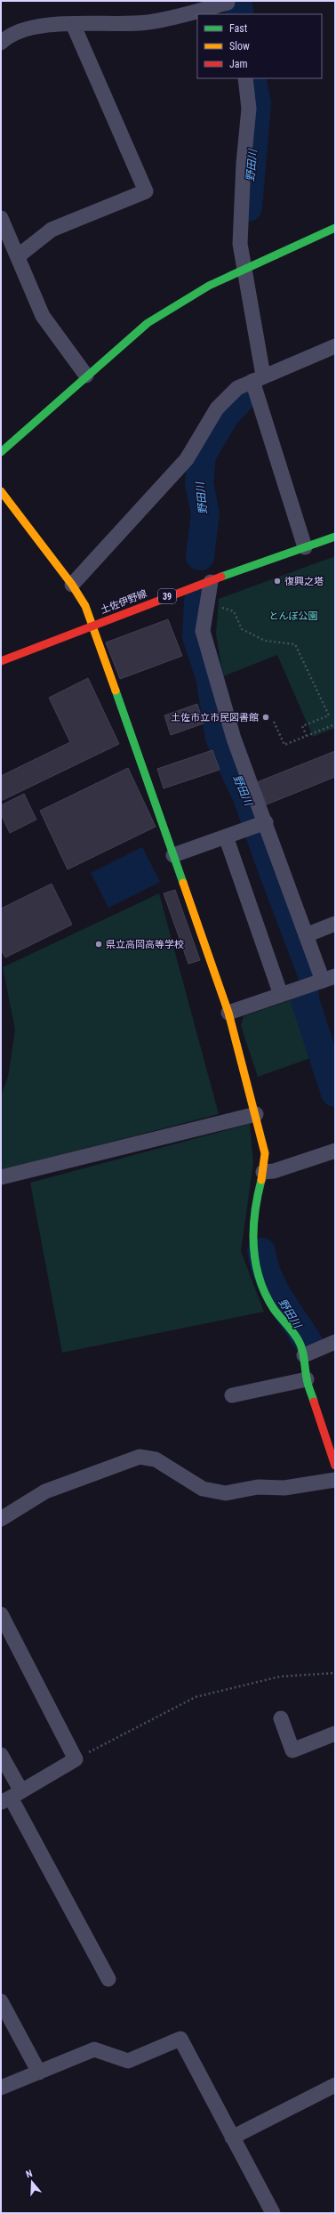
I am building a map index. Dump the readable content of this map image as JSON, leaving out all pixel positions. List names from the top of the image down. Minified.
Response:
{"streets":{"street":["39","土佐伊野線"]},"water":["野田川"],"parks":["とんぼ公園"],"places":["復興之塔","土佐市立市民図書館","県立高岡高等学校"],"legend":["Fast","Slow","Jam"],"north":"top"}
